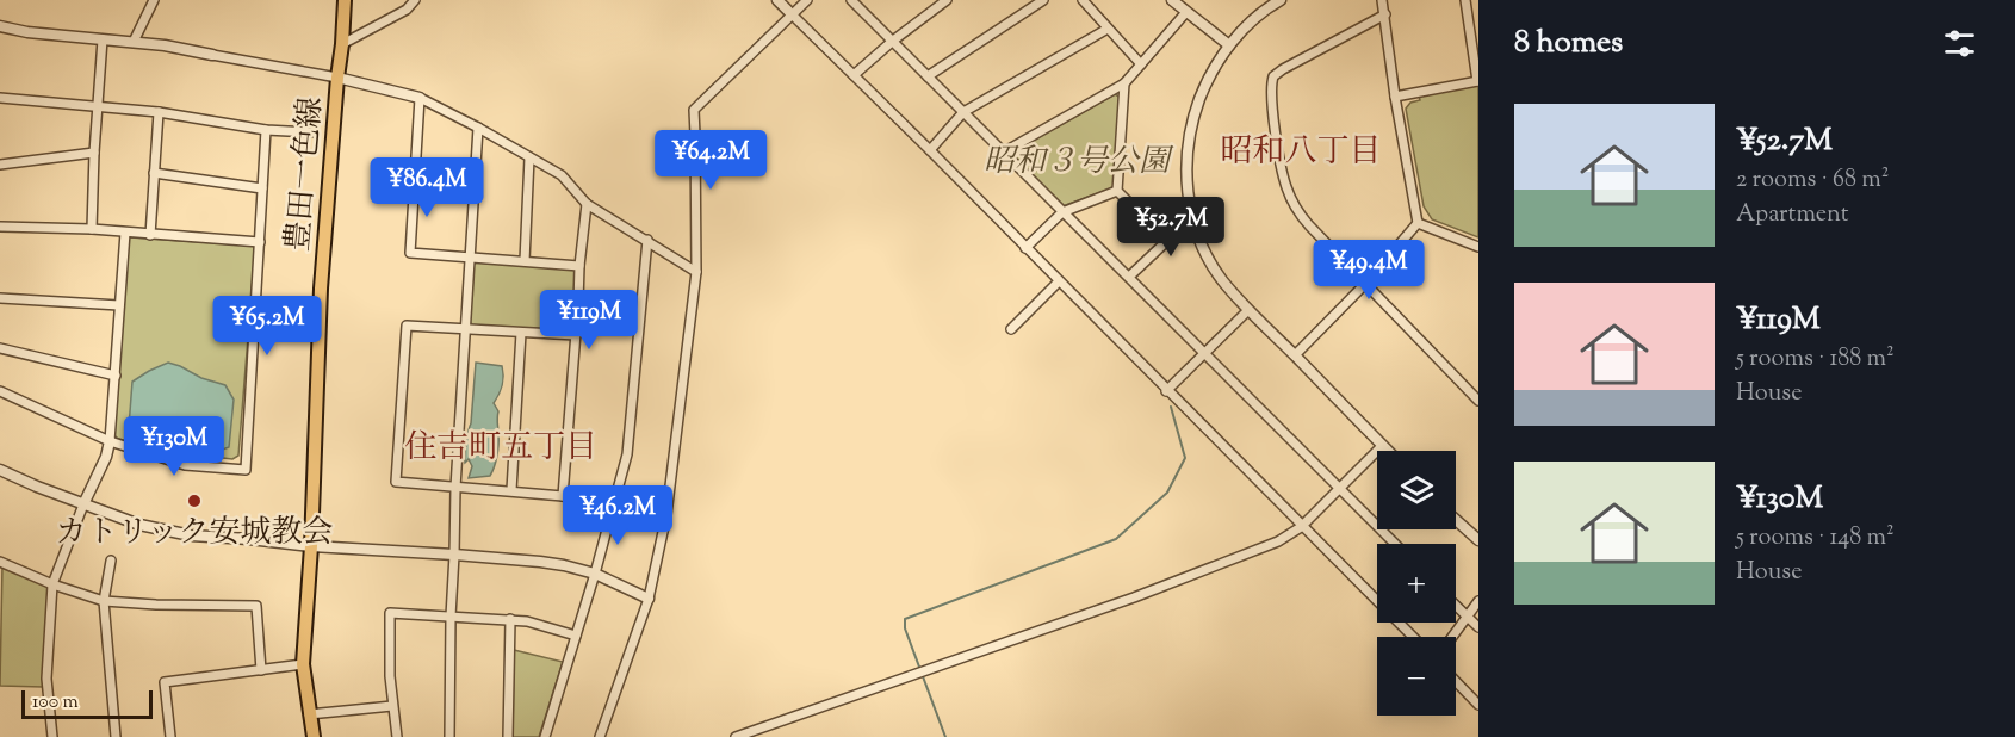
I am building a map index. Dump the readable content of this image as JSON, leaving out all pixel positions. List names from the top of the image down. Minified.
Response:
{"streets":{"main road":["豊田一色線"]},"districts":["昭和八丁目","住吉町五丁目"],"parks":["昭和３号公園"],"places":["カトリック安城教会"],"scale_bar":"100 m","page":{"heading":"8 homes","list":[{"name":"¥52.7M","note":"2 rooms · 68 m² · Apartment"},{"name":"¥119M","note":"5 rooms · 188 m² · House"},{"name":"¥130M","note":"5 rooms · 148 m² · House"}],"price":["¥64.2M","¥86.4M","¥52.7M","¥49.4M","¥119M","¥65.2M","¥130M","¥46.2M"],"map_buttons":["+","−"],"scale":"100 m"}}
